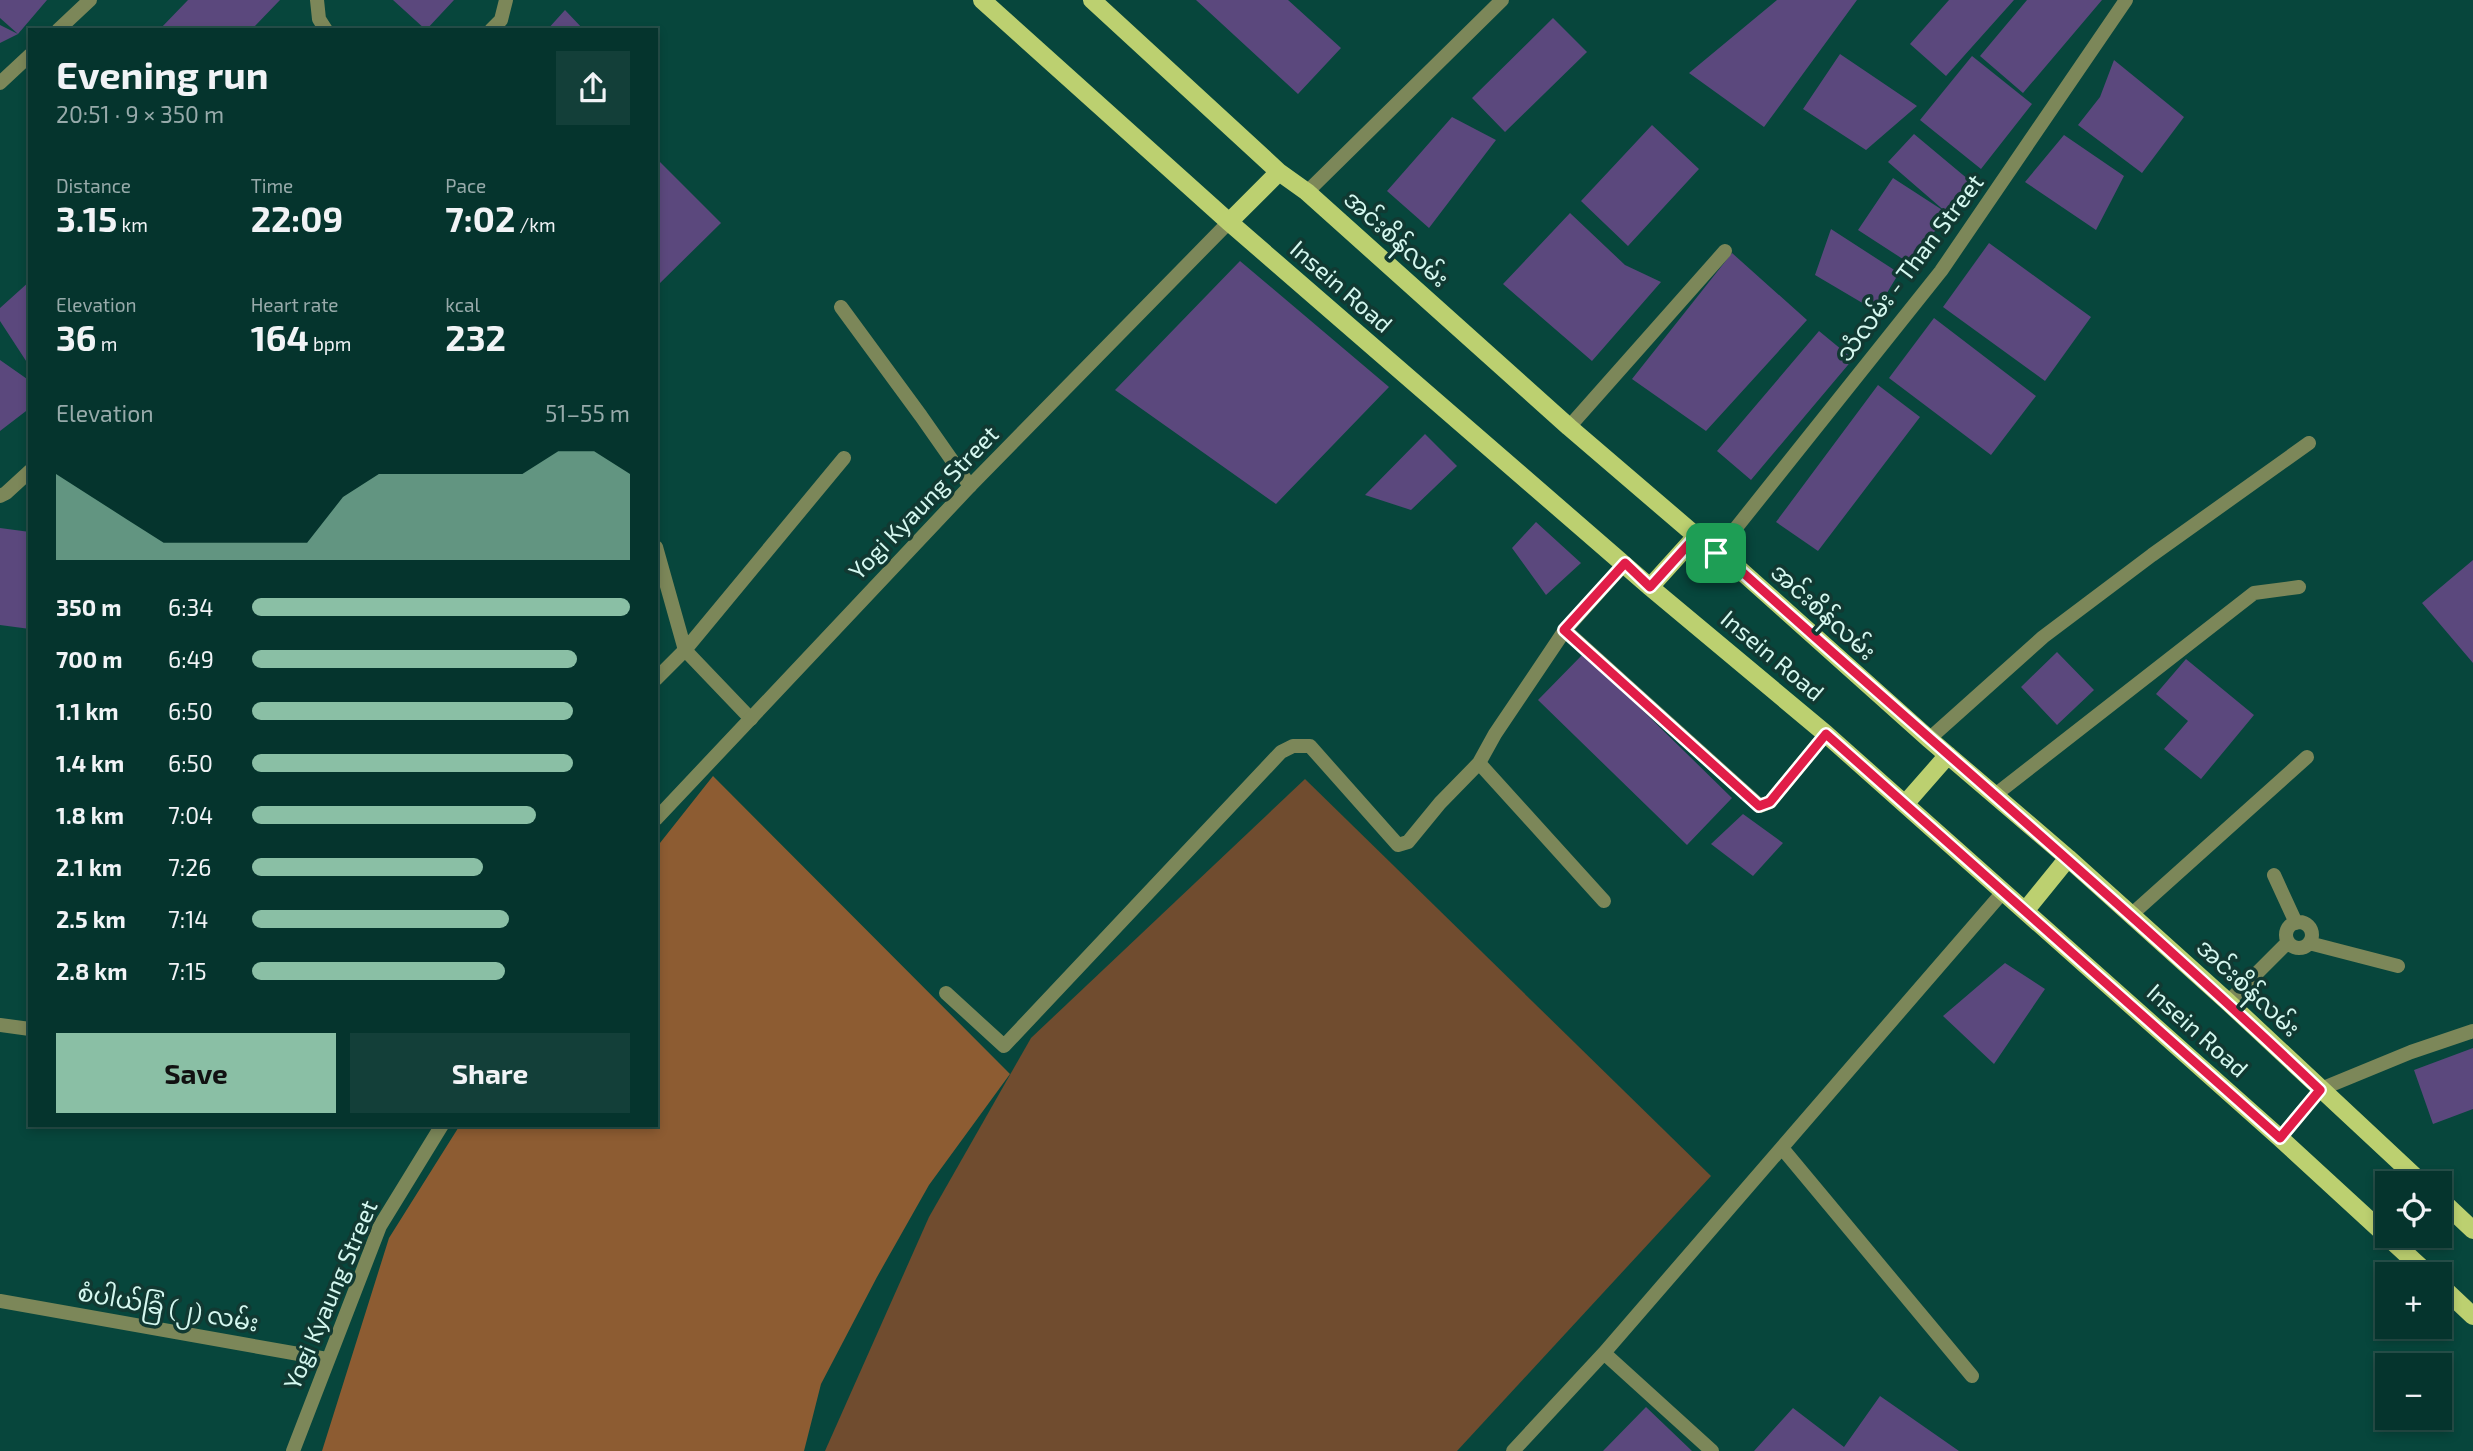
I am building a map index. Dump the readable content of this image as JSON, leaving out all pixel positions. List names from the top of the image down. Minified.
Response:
{"streets":{"main road":["အင်းစိန်လမ်း","Insein Road"],"street":["သံလမ်း - Than Street","Yogi Kyaung Street","စံပါယ်ခြံ (၂) လမ်း"]},"crossings":[["အင်းစိန်လမ်း","သံလမ်း - Than Street"],["Insein Road","Yogi Kyaung Street"],["Yogi Kyaung Street","စံပါယ်ခြံ (၂) လမ်း"]],"page":{"heading":["Evening run","20:51 · 9 × 350 m"],"stats":[["Distance","3.15 km"],["Time","22:09"],["Pace","7:02 /km"],["Elevation","36 m"],["Heart rate","164 bpm"],["kcal","232"]],"chart":["Elevation","51–55 m"],"list":[{"name":"350 m","note":"6:34"},{"name":"700 m","note":"6:49"},{"name":"1.1 km","note":"6:50"},{"name":"1.4 km","note":"6:50"},{"name":"1.8 km","note":"7:04"},{"name":"2.1 km","note":"7:26"},{"name":"2.5 km","note":"7:14"},{"name":"2.8 km","note":"7:15"}],"buttons":["Save","Share"],"map_buttons":["+","−"]}}
